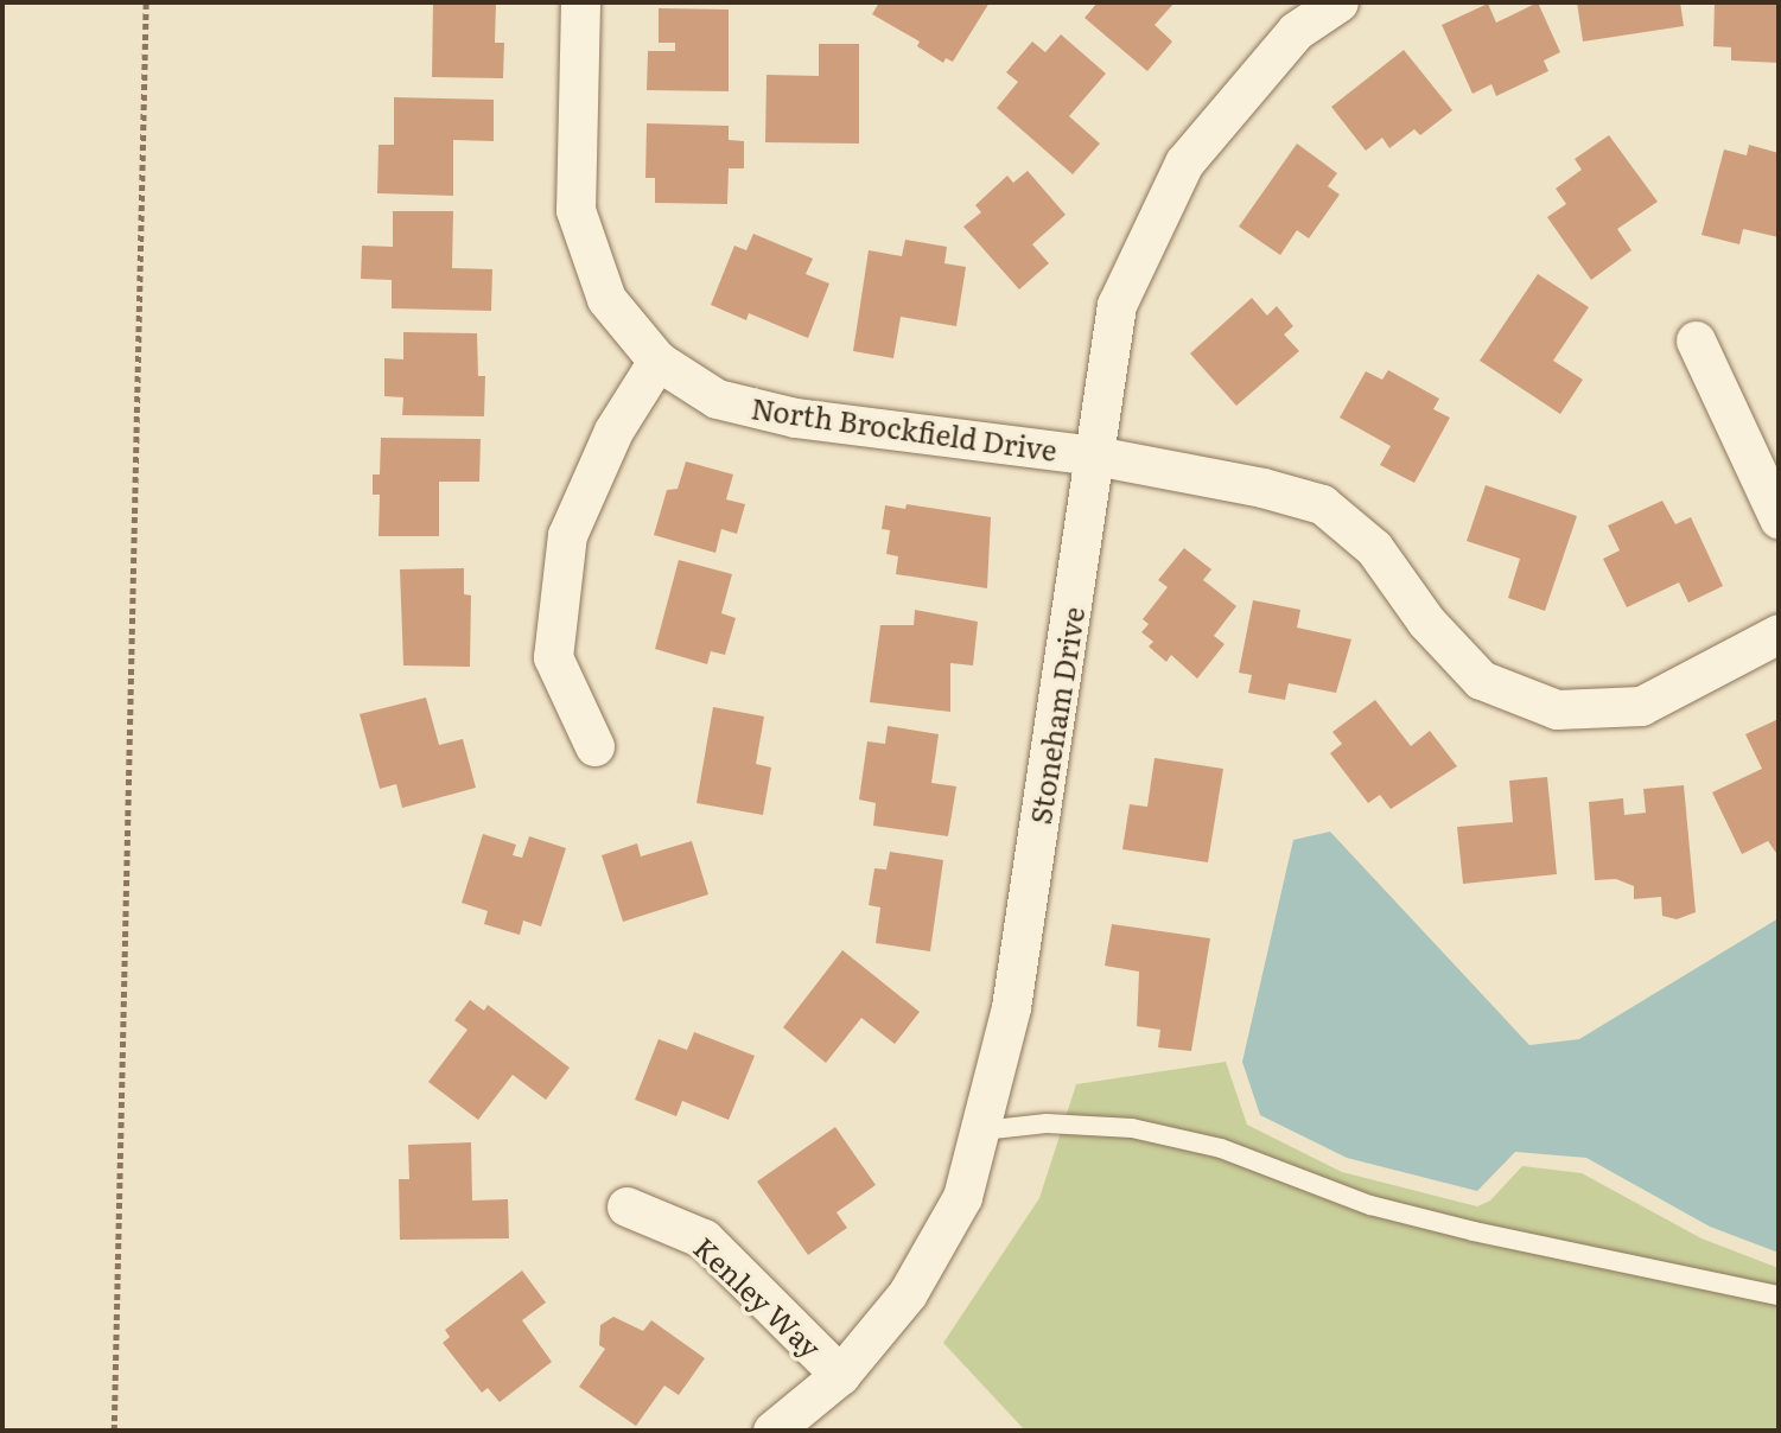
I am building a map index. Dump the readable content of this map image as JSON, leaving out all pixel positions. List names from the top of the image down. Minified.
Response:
{"streets":{"street":["North Brockfield Drive","Stoneham Drive","Kenley Way"]},"crossings":[["North Brockfield Drive","Stoneham Drive"],["Stoneham Drive","Kenley Way"]]}
